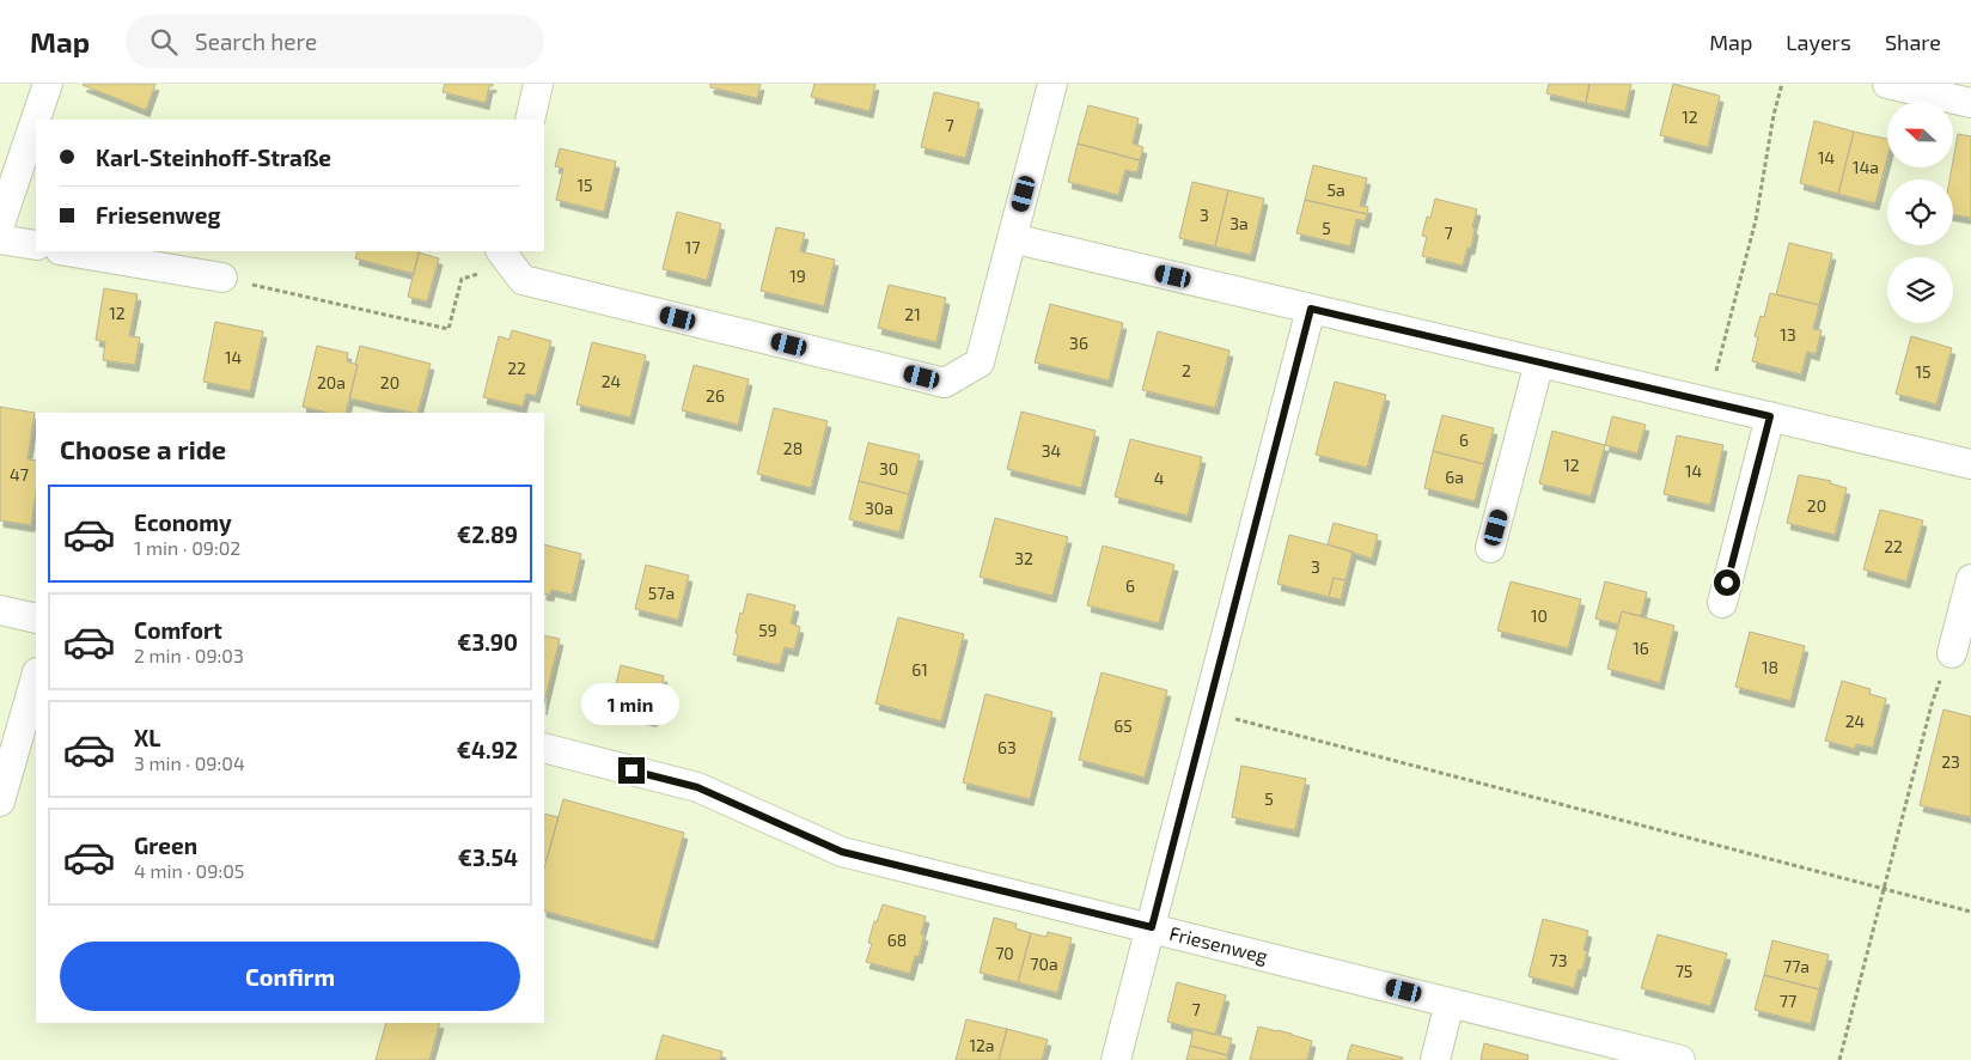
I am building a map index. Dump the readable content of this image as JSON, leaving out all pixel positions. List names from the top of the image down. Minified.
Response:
{"streets":{"street":["Friesenweg"]},"house_numbers":["12","7","14","14a","15","5a","3","3a","5","7","17","19","12","21","13","36","14","22","2","15","24","20a","20","26","6","28","34","12","30","14","47","6a","4","20","30a","22","32","3","6","57a","10","59","16","18","61","24","65","63","23","5","68","70","73","70a","77a","75","77","7","12a"],"north":"left","page":{"header":"Map","search":"Search here","nav":["Map","Layers","Share"],"banner":["Karl-Steinhoff-Straße","Friesenweg"],"heading":"Choose a ride","list":[{"name":"Economy","note":"1 min · 09:02","value":"€2.89"},{"name":"Comfort","note":"2 min · 09:03","value":"€3.90"},{"name":"XL","note":"3 min · 09:04","value":"€4.92"},{"name":"Green","note":"4 min · 09:05","value":"€3.54"}],"bubble":"1 min","buttons":"Confirm"}}
